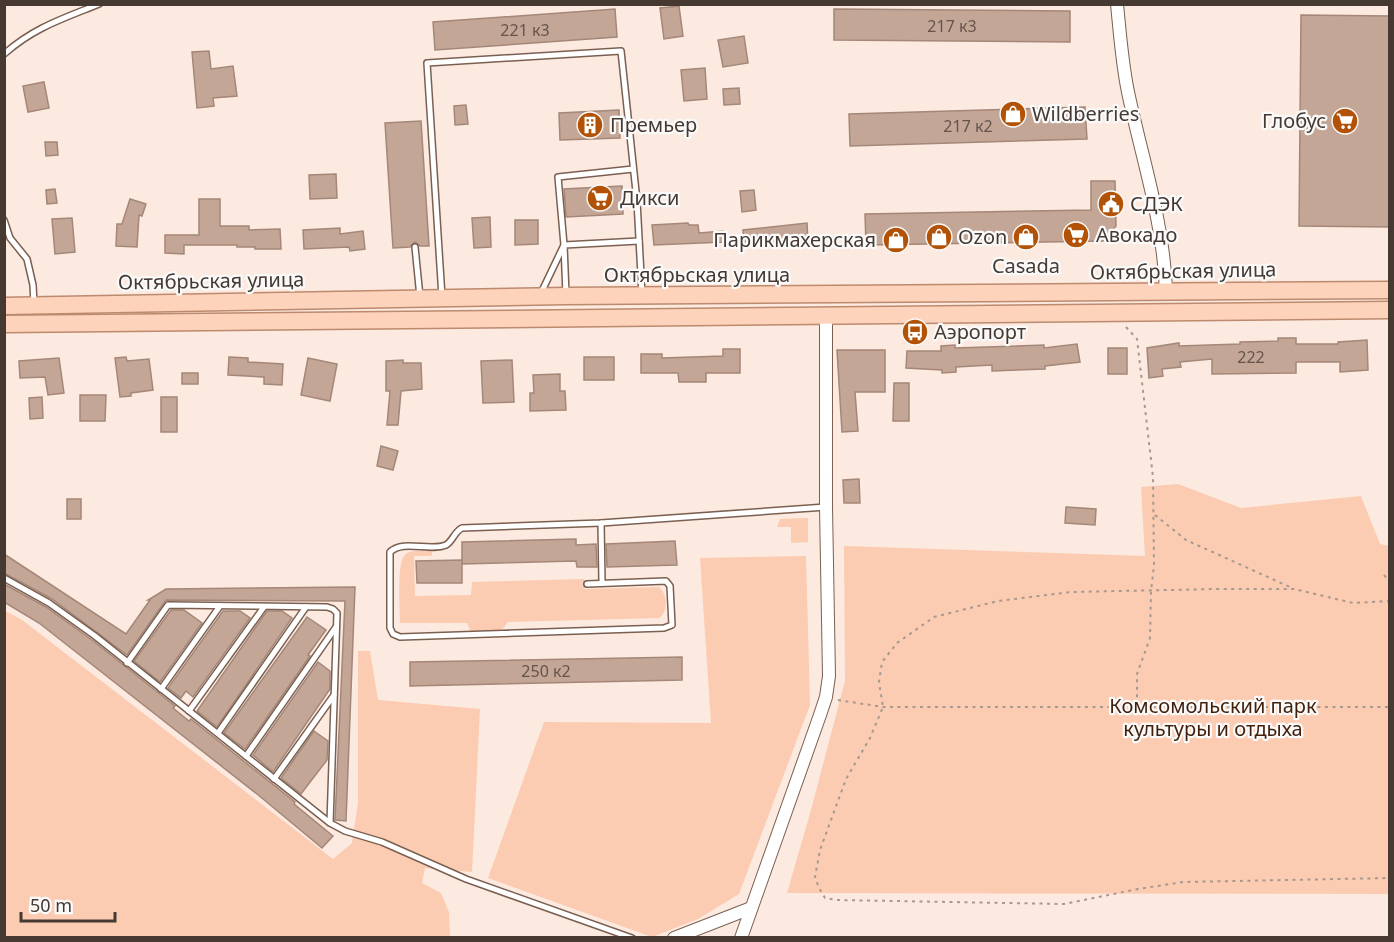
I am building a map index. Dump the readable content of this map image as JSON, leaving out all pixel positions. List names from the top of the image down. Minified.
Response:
{"streets":{"main road":["Октябрьская улица"]},"parks":["Комсомольский парк культуры и отдыха"],"places":{"shop":["Wildberries","Ozon","Casada","Парикмахерская"],"supermarket":["Глобус","Дикси","Авокадо"],"building":["Премьер"],"public building":["СДЭК"],"bus stop":["Аэропорт"]},"house_numbers":["217 к3","221 к3","217 к2","222","250 к2"],"scale_bar":"50 m"}
